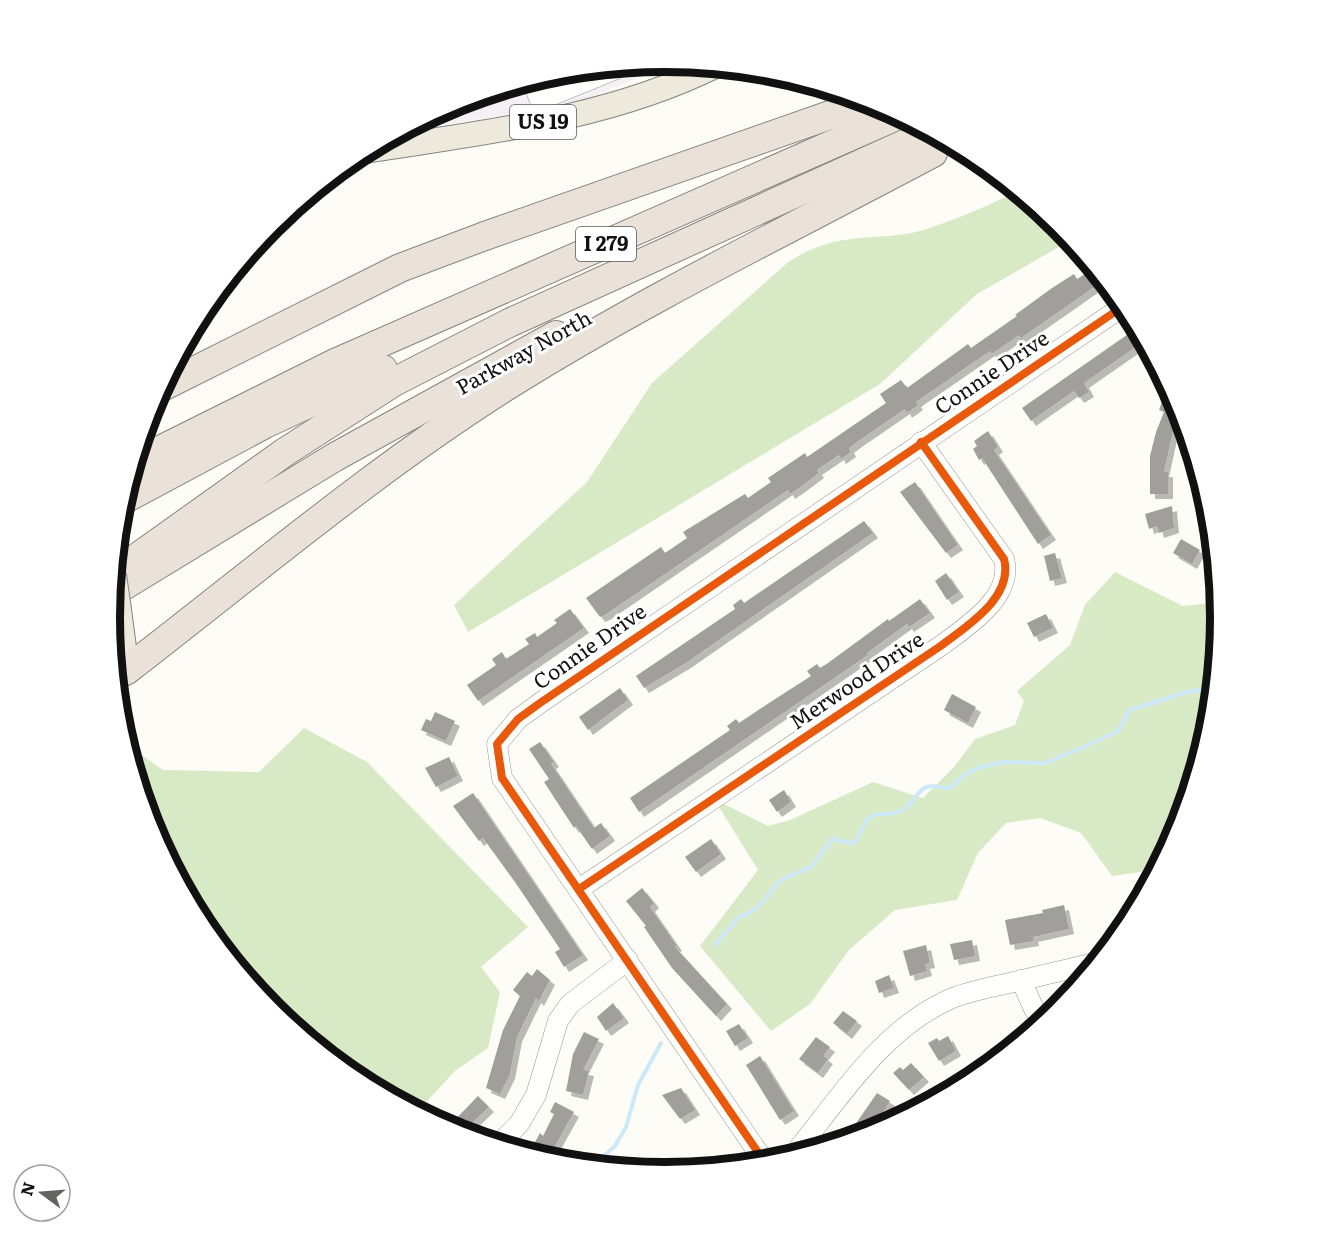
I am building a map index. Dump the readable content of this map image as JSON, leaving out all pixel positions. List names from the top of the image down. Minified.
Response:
{"streets":{"highway":["I 279","Parkway North"],"main road":["US 19"],"street":["Connie Drive","Merwood Drive"]},"crossings":[["Connie Drive","Merwood Drive"]],"north":"left"}
